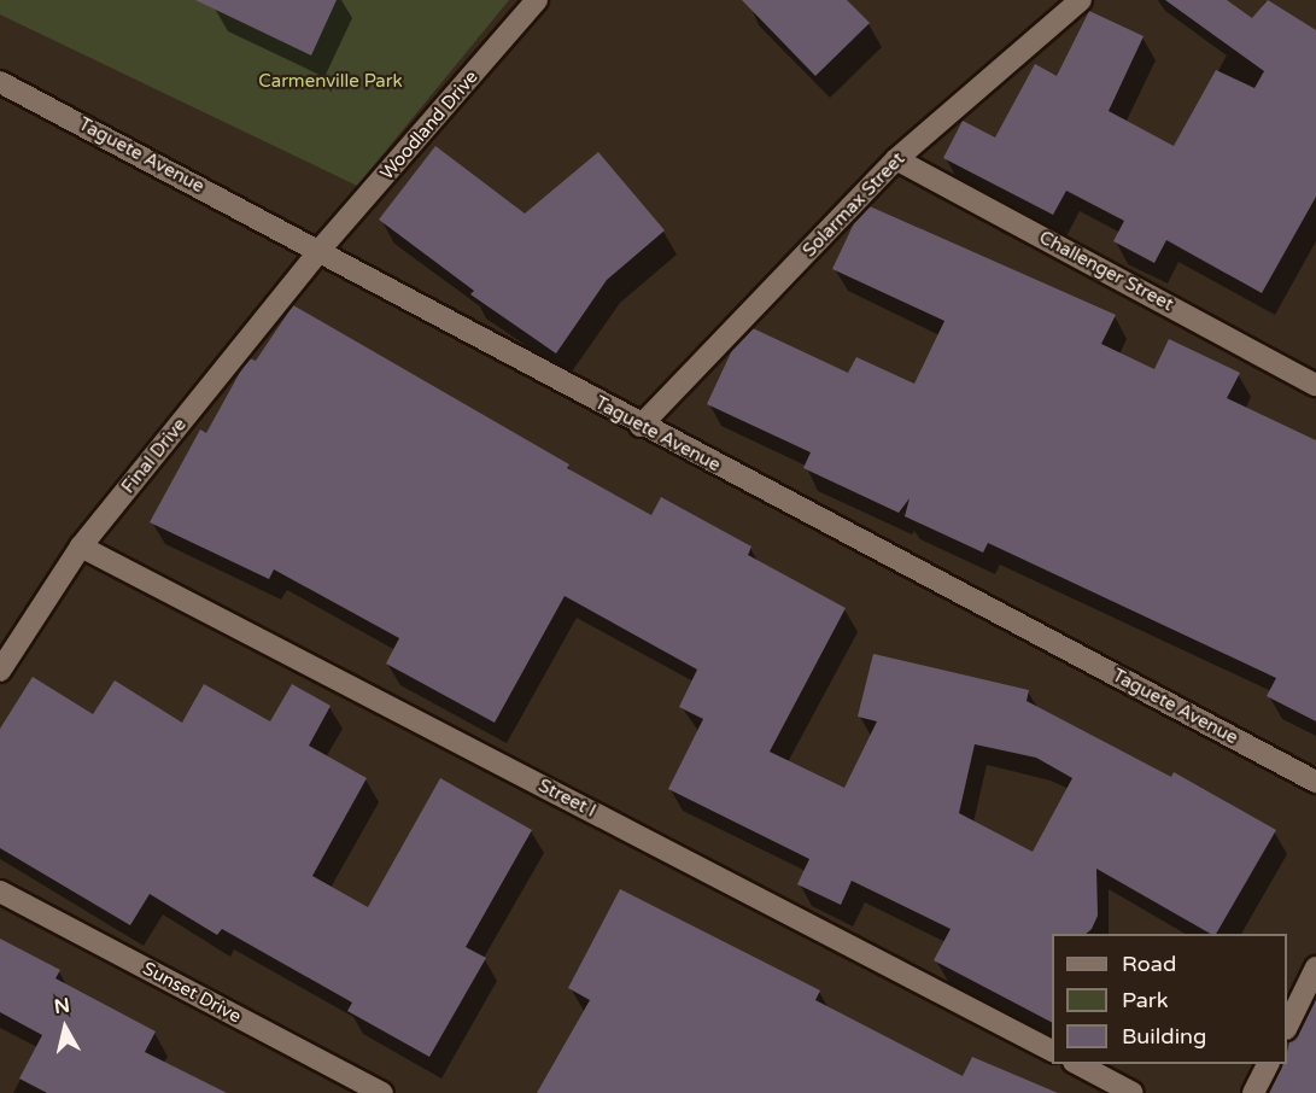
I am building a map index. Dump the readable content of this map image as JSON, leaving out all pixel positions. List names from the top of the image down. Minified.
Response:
{"streets":{"street":["Woodland Drive","Taguete Avenue","Solarmax Street","Challenger Street","Final Drive","Street I","Sunset Drive"]},"crossings":[["Woodland Drive","Taguete Avenue"],["Woodland Drive","Final Drive"],["Taguete Avenue","Solarmax Street"],["Taguete Avenue","Final Drive"],["Solarmax Street","Challenger Street"],["Final Drive","Street I"]],"parks":["Carmenville Park"],"legend":["Road","Park","Building"],"north":"top"}
